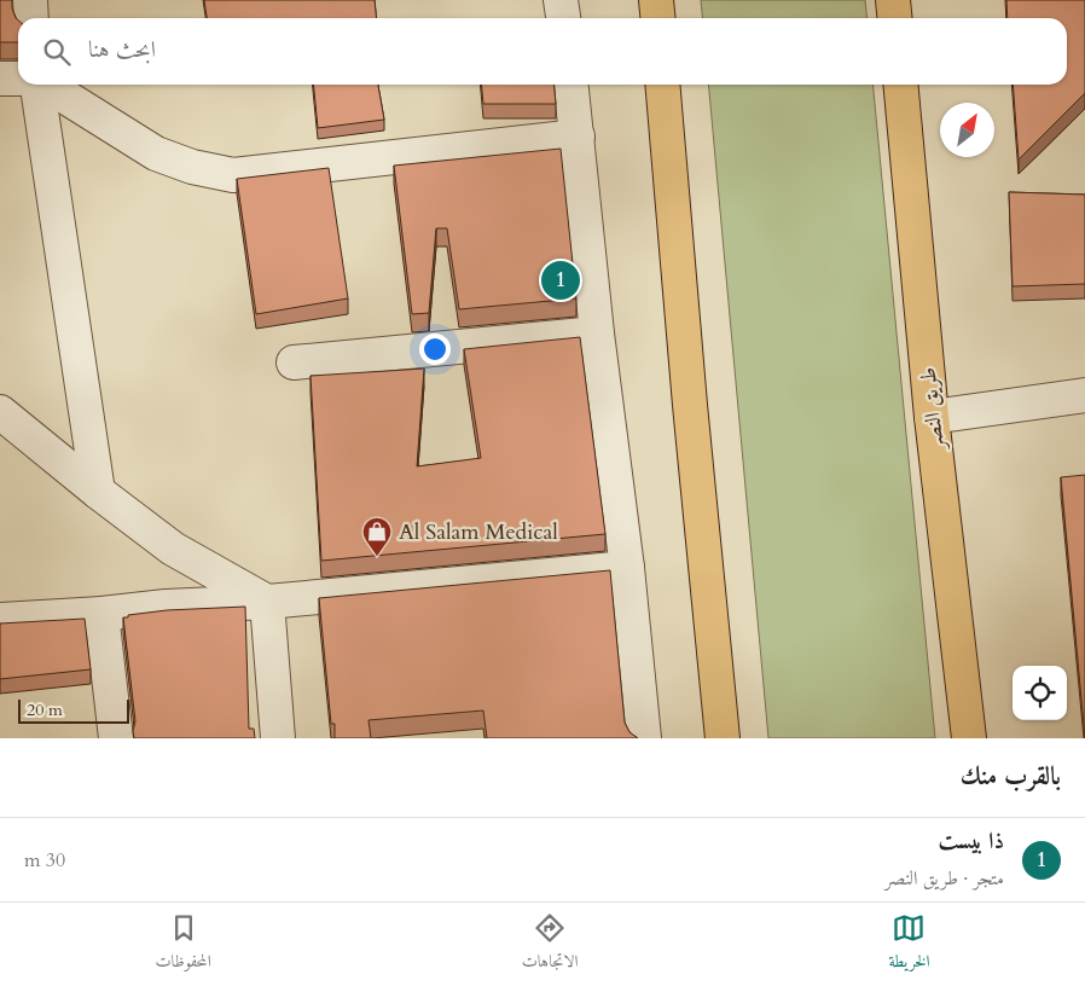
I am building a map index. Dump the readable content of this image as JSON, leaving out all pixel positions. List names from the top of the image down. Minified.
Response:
{"streets":{"main road":["طريق النصر"]},"places":{"shop":["Al Salam Medical"]},"scale_bar":"20 m","north":"top right","page":{"search":"ابحث هنا","pins":"1","scale":"20 m","heading":"بالقرب منك","list":[{"mark":"1","name":"ذا بيست","note":"متجر · طريق النصر","value":"30 m"}],"nav":["الخريطة","الاتجاهات","المحفوظات"]}}
